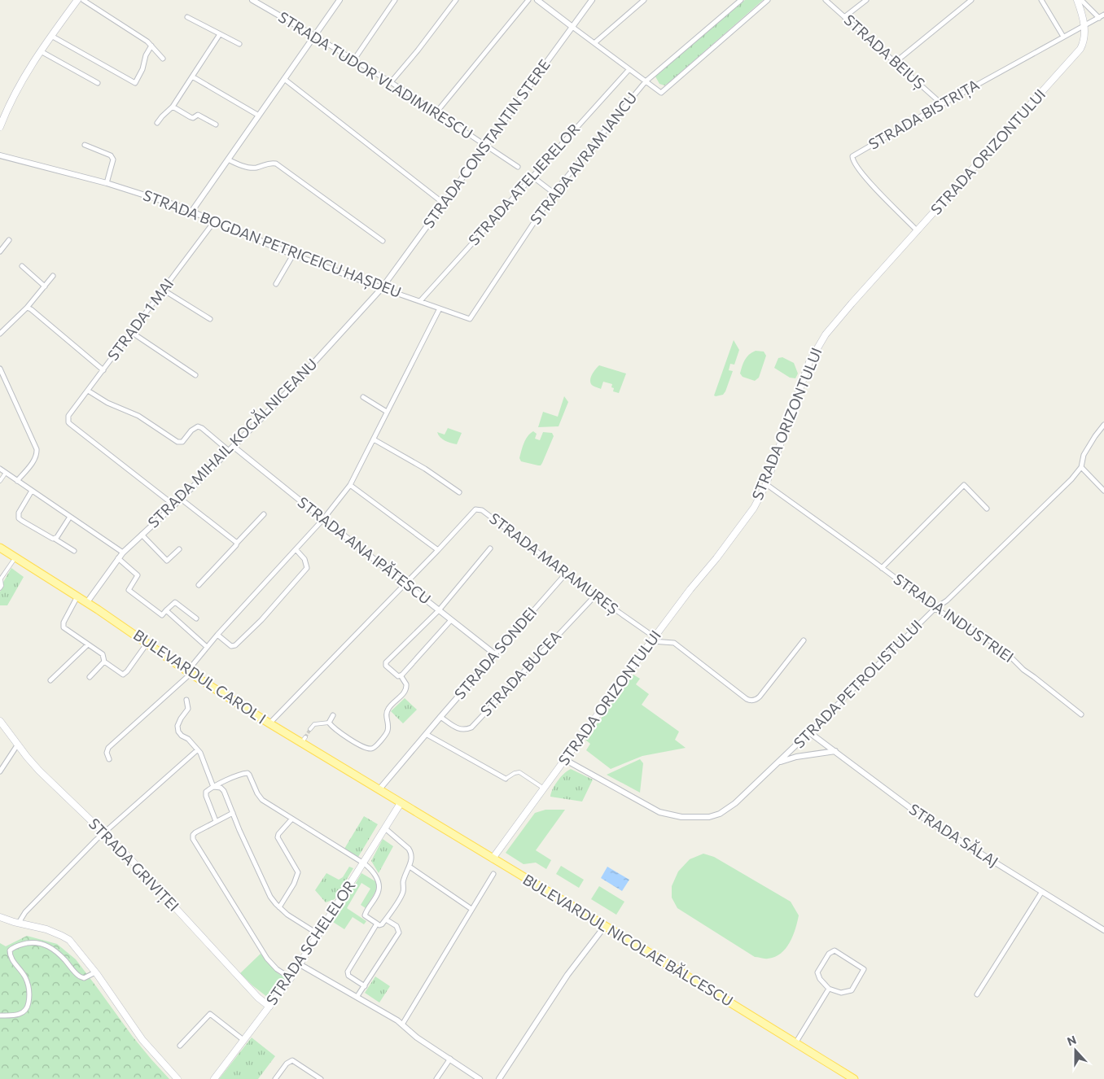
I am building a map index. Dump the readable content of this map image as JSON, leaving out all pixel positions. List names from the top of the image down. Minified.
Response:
{"streets":{"main road":["STRADA ORIZONTULUI","BULEVARDUL CAROL I","STRADA GRIVIȚEI","BULEVARDUL NICOLAE BĂLCESCU","STRADA SCHELELOR"],"street":["STRADA BEIUȘ","STRADA TUDOR VLADIMIRESCU","STRADA BISTRIȚA","STRADA CONSTANTIN STERE","STRADA AVRAM IANCU","STRADA ATELIERELOR","STRADA BOGDAN PETRICEICU HAȘDEU","STRADA 1 MAI","STRADA MIHAIL KOGĂLNICEANU","STRADA ANA IPĂTESCU","STRADA MARAMUREȘ","STRADA INDUSTRIEI","STRADA SONDEI","STRADA BUCEA","STRADA PETROLISTULUI","STRADA SĂLAJ"]},"crossings":[["STRADA BEIUȘ","STRADA BISTRIȚA"],["STRADA TUDOR VLADIMIRESCU","STRADA CONSTANTIN STERE"],["STRADA BISTRIȚA","STRADA ORIZONTULUI"],["STRADA CONSTANTIN STERE","STRADA BOGDAN PETRICEICU HAȘDEU"],["STRADA CONSTANTIN STERE","STRADA MIHAIL KOGĂLNICEANU"],["STRADA ORIZONTULUI","STRADA MARAMUREȘ"],["STRADA ORIZONTULUI","STRADA INDUSTRIEI"],["STRADA ORIZONTULUI","STRADA PETROLISTULUI"],["STRADA ORIZONTULUI","BULEVARDUL NICOLAE BĂLCESCU"],["STRADA AVRAM IANCU","STRADA BOGDAN PETRICEICU HAȘDEU"],["STRADA ATELIERELOR","STRADA BOGDAN PETRICEICU HAȘDEU"],["STRADA BOGDAN PETRICEICU HAȘDEU","STRADA 1 MAI"],["STRADA BOGDAN PETRICEICU HAȘDEU","STRADA MIHAIL KOGĂLNICEANU"],["STRADA 1 MAI","STRADA MIHAIL KOGĂLNICEANU"],["STRADA MIHAIL KOGĂLNICEANU","STRADA ANA IPĂTESCU"],["STRADA MIHAIL KOGĂLNICEANU","BULEVARDUL CAROL I"],["STRADA ANA IPĂTESCU","STRADA MARAMUREȘ"],["STRADA ANA IPĂTESCU","STRADA SONDEI"],["STRADA MARAMUREȘ","STRADA SONDEI"],["STRADA MARAMUREȘ","STRADA BUCEA"],["STRADA MARAMUREȘ","BULEVARDUL CAROL I"],["STRADA INDUSTRIEI","STRADA PETROLISTULUI"],["STRADA SONDEI","STRADA BUCEA"],["STRADA SONDEI","BULEVARDUL CAROL I"],["BULEVARDUL CAROL I","BULEVARDUL NICOLAE BĂLCESCU"],["BULEVARDUL CAROL I","STRADA SCHELELOR"],["STRADA PETROLISTULUI","STRADA SĂLAJ"],["STRADA GRIVIȚEI","STRADA SCHELELOR"],["BULEVARDUL NICOLAE BĂLCESCU","STRADA SCHELELOR"]],"north":"top"}
